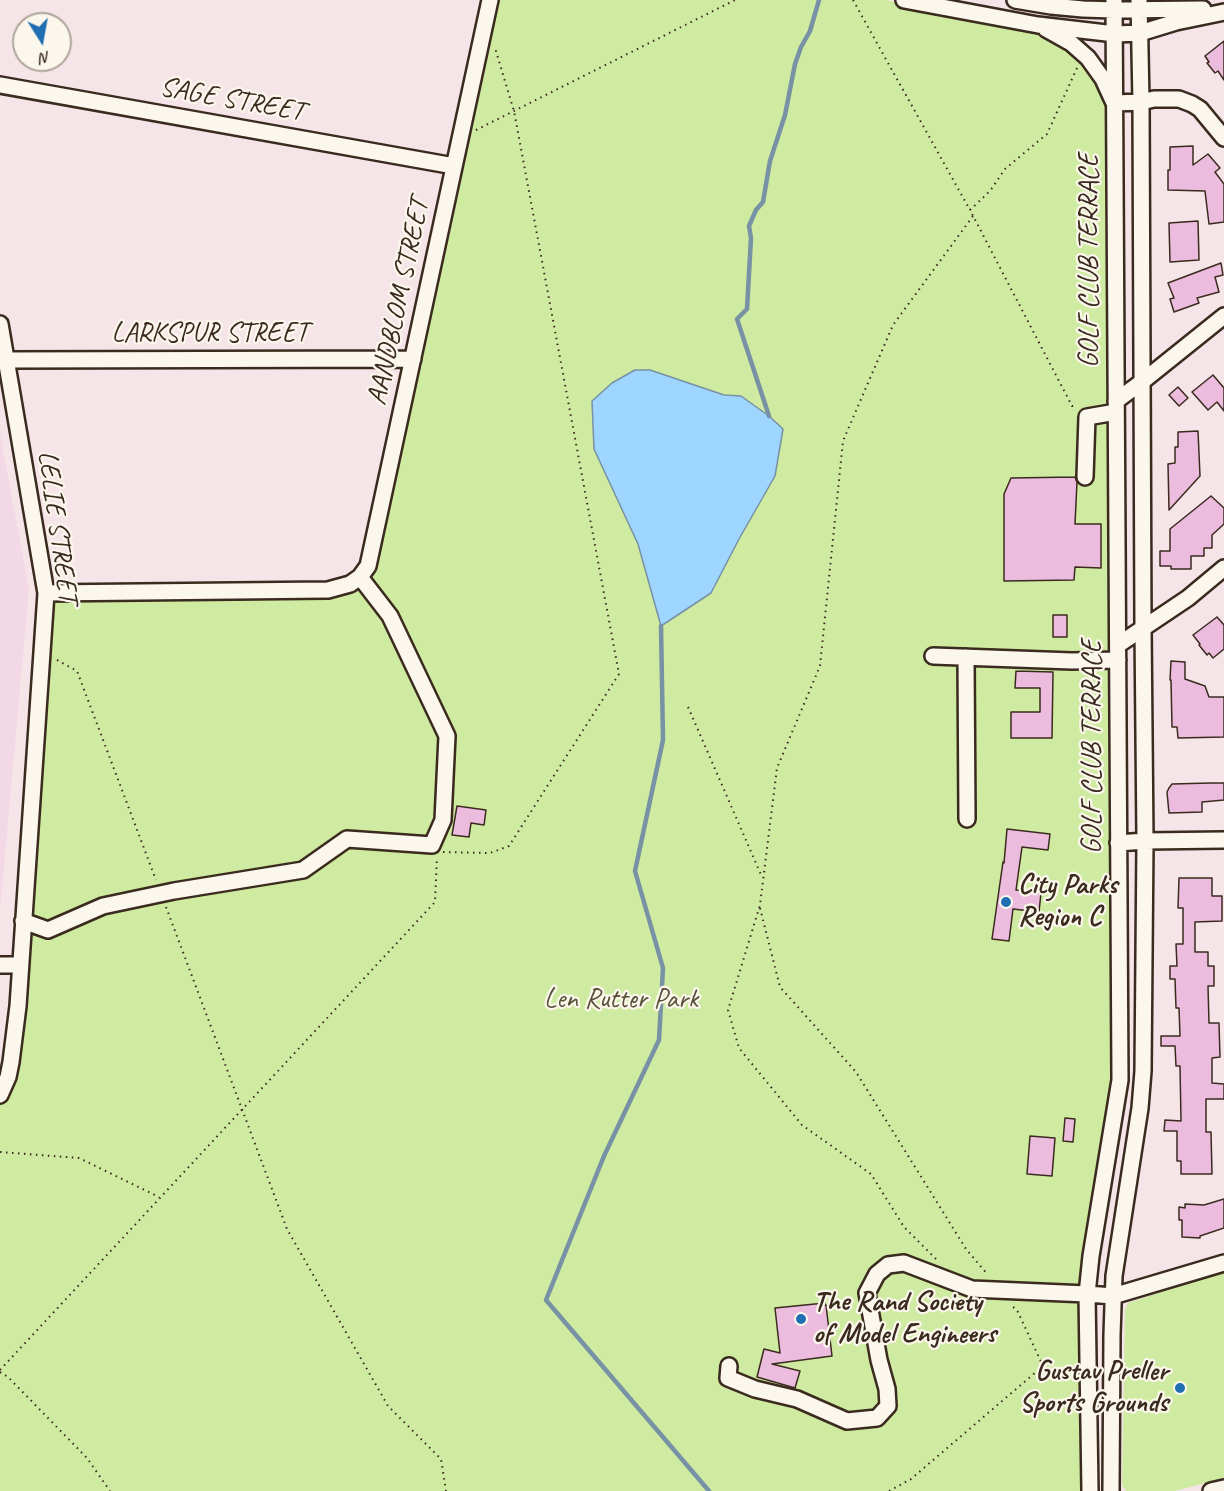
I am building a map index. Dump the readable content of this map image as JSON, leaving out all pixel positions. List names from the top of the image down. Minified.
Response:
{"streets":{"street":["SAGE STREET","GOLF CLUB TERRACE","AANDBLOM STREET","LARKSPUR STREET","LELIE STREET"]},"crossings":[["SAGE STREET","AANDBLOM STREET"],["AANDBLOM STREET","LARKSPUR STREET"],["LARKSPUR STREET","LELIE STREET"]],"parks":["Len Rutter Park"],"places":["City Parks Region C","The Rand Society of Model Engineers","Gustav Preller Sports Grounds"],"north":"bottom"}
